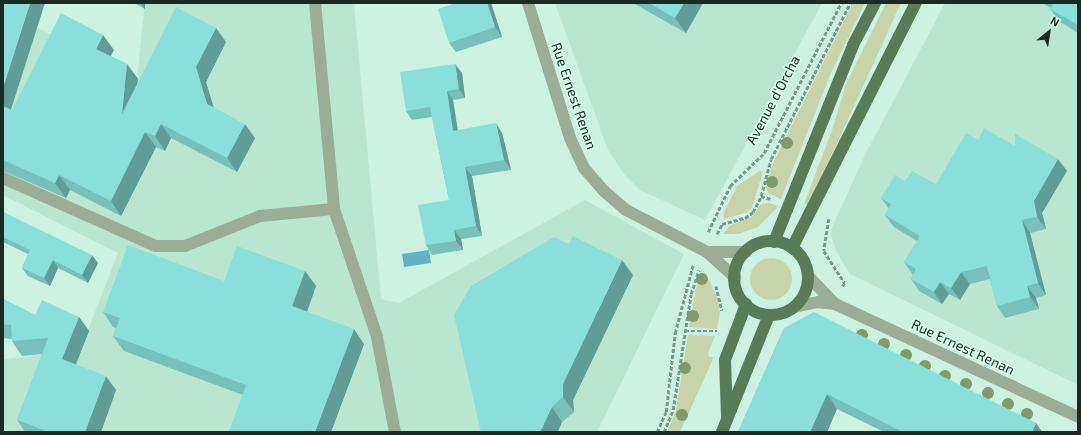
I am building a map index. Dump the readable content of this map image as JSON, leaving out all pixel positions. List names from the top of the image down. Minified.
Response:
{"streets":{"street":["Rue Ernest Renan"],"path":["Avenue d'Orcha"]},"crossings":[["Rue Ernest Renan","Avenue d'Orcha"]],"north":"top right"}
